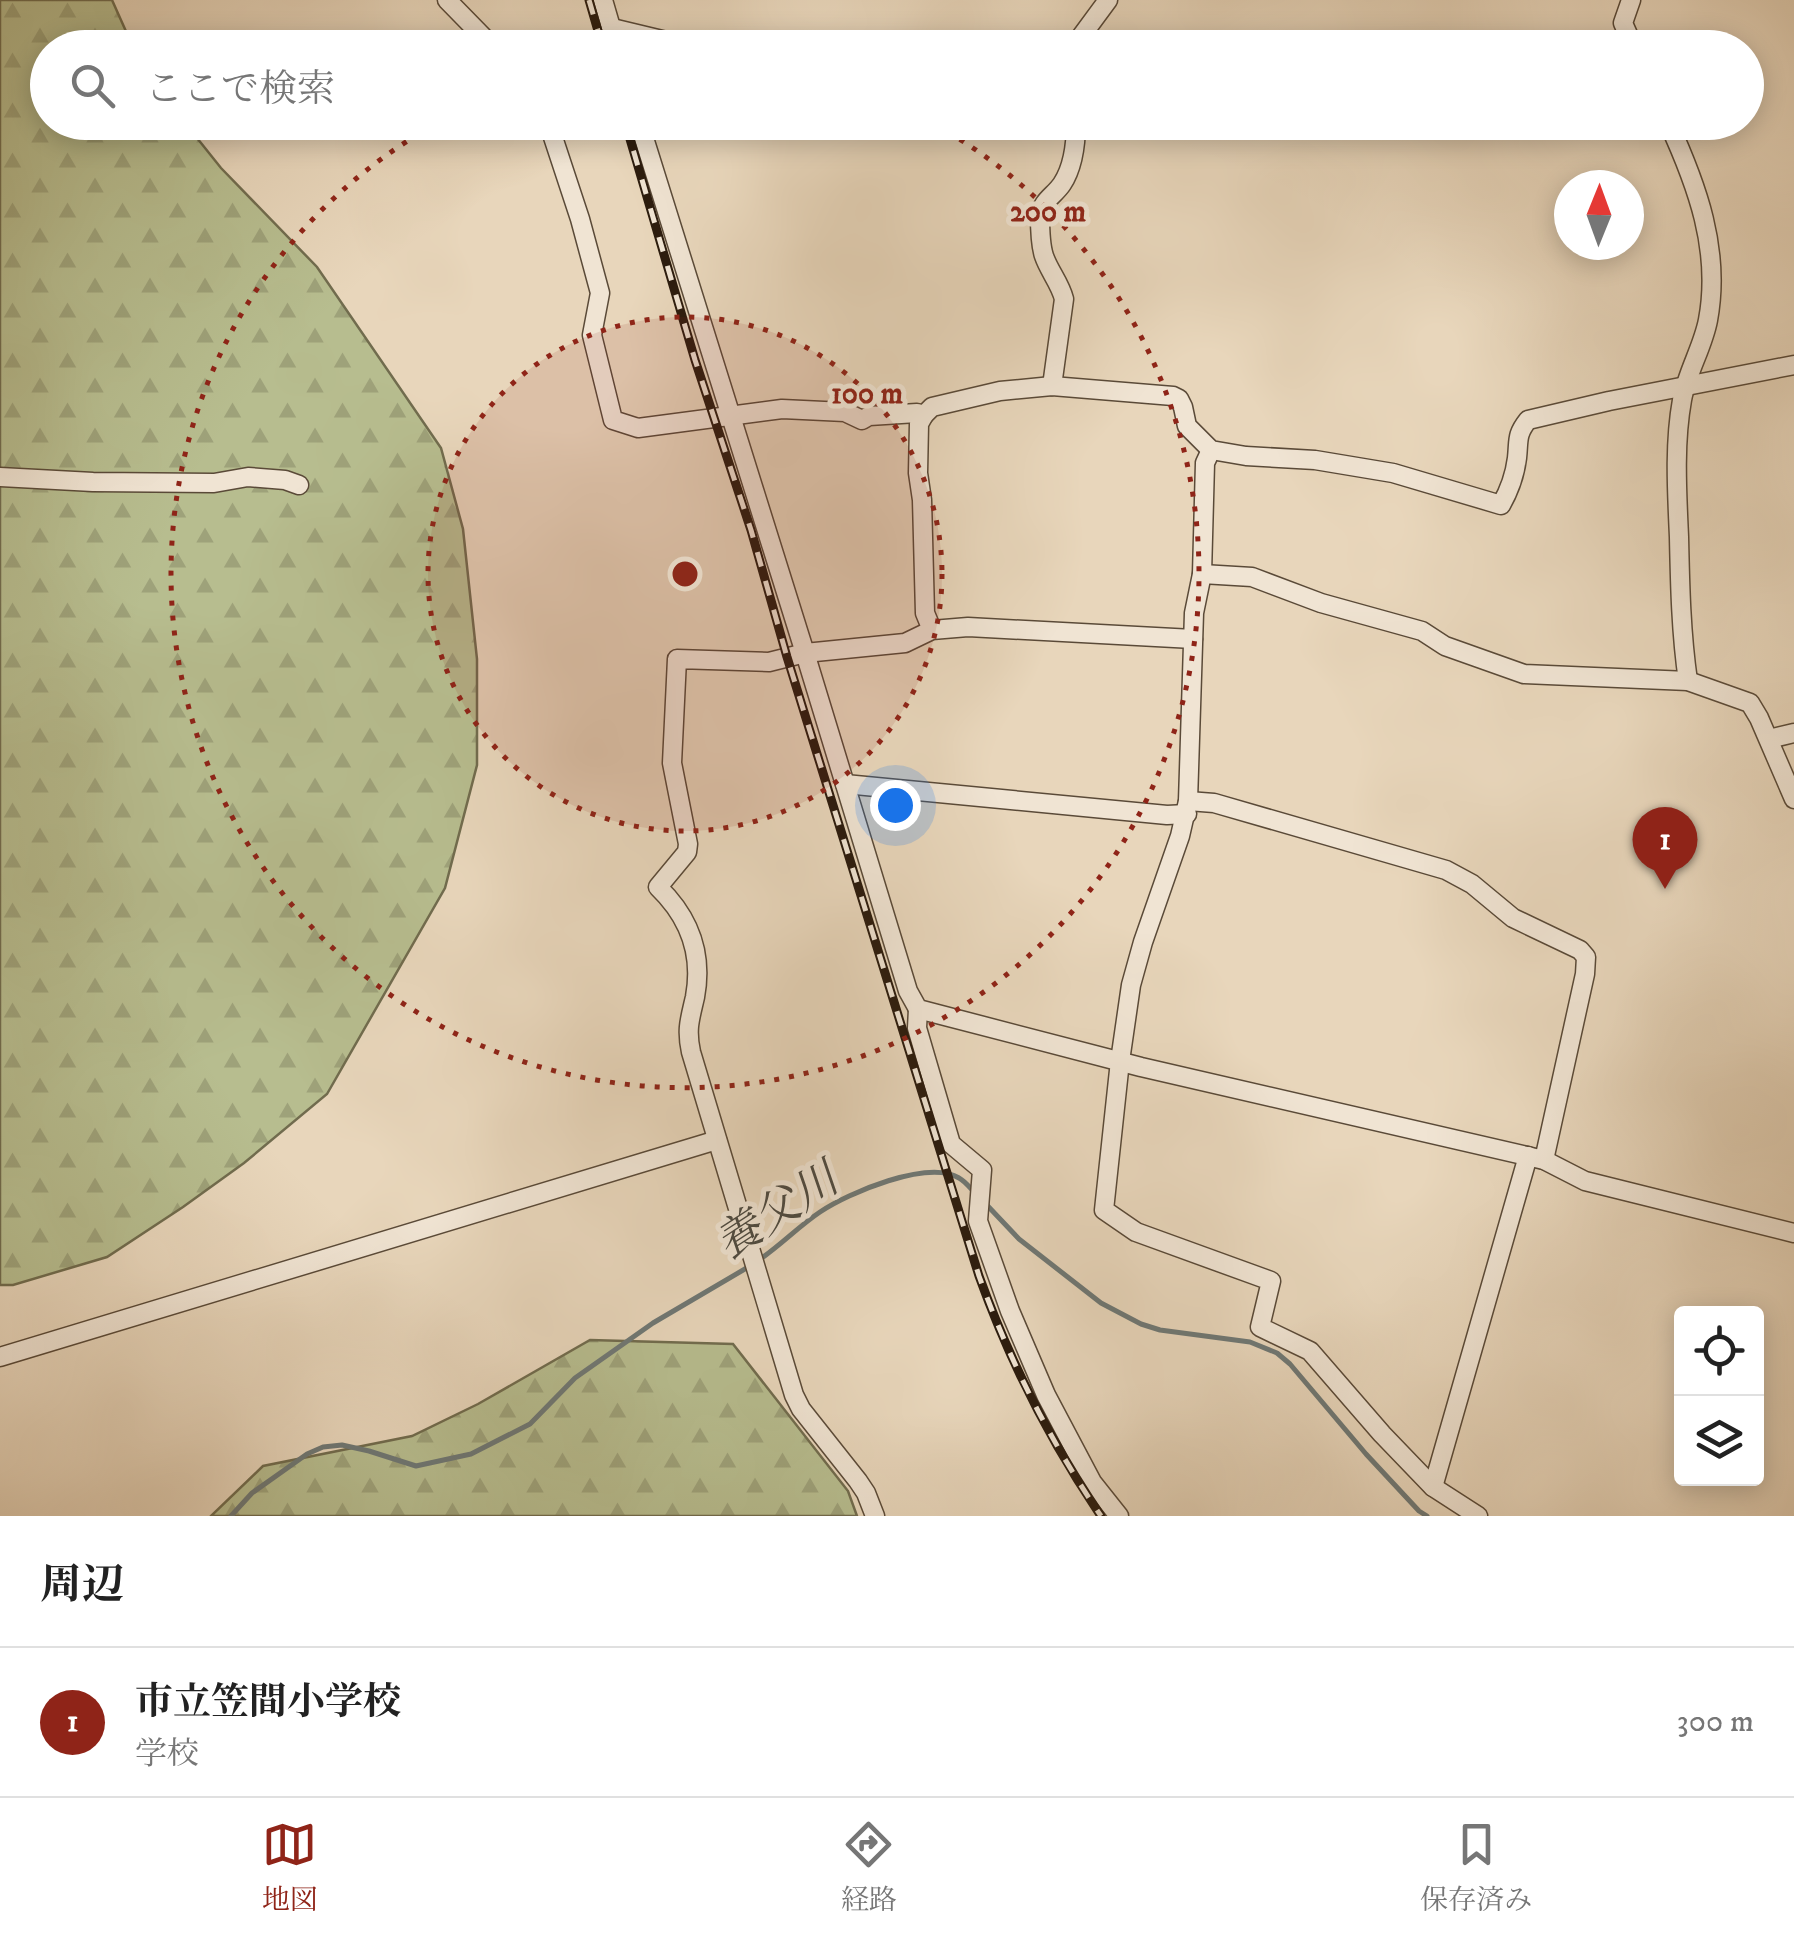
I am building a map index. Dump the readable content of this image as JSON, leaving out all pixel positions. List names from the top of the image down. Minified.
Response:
{"water":["養父川"],"north":"top","page":{"search":"ここで検索","pins":"1","heading":"周辺","list":[{"mark":"1","name":"市立笠間小学校","note":"学校","value":"300 m"}],"nav":["地図","経路","保存済み"]},"rings":["200 m","100 m"]}
